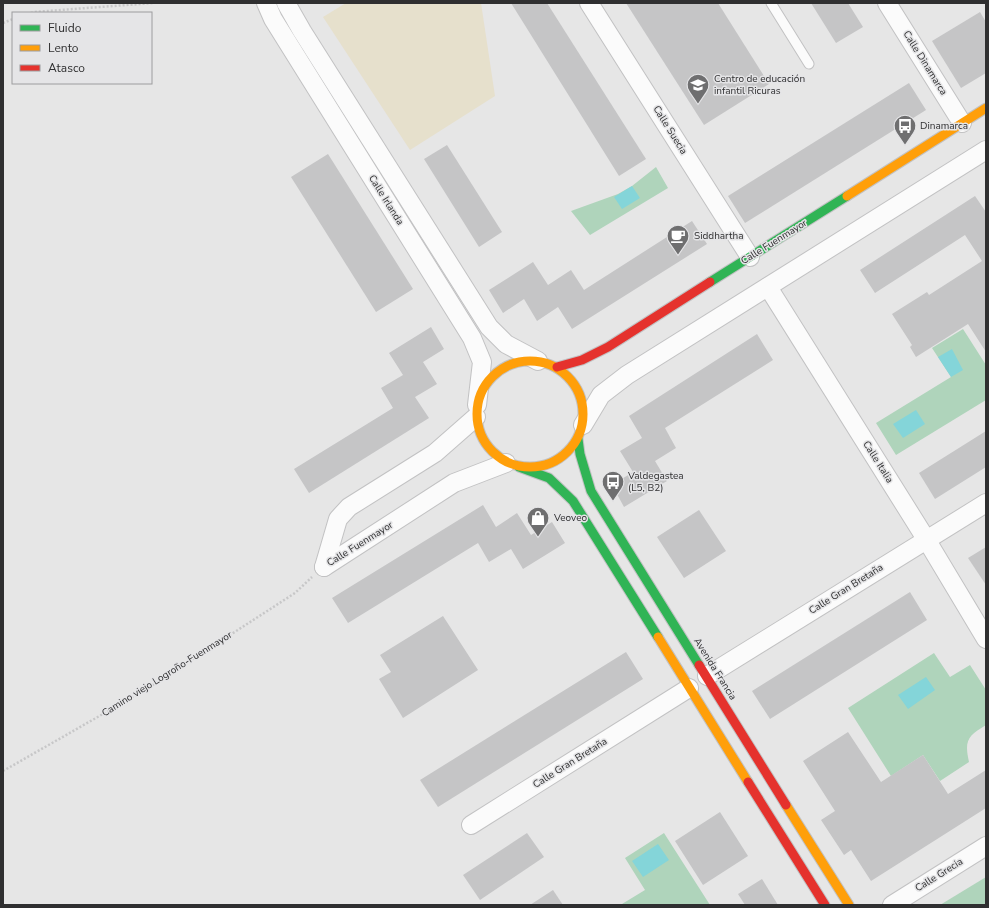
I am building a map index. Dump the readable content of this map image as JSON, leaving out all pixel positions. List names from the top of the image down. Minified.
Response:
{"streets":{"main road":["Calle Fuenmayor","Avenida Francia"],"street":["Calle Dinamarca","Calle Suecia","Calle Irlanda","Calle Italia","Calle Gran Bretaña","Calle Grecia"],"path":["Camino viejo Logroño-Fuenmayor"]},"crossings":[["Calle Dinamarca","Calle Fuenmayor"],["Calle Suecia","Calle Fuenmayor"],["Calle Irlanda","Calle Fuenmayor"],["Calle Irlanda","Avenida Francia"],["Calle Fuenmayor","Avenida Francia"],["Calle Fuenmayor","Camino viejo Logroño-Fuenmayor"],["Calle Italia","Calle Gran Bretaña"],["Calle Gran Bretaña","Avenida Francia"]],"places":{"school or university":["Centro de educación infantil Ricuras"],"bus stop":["Dinamarca","Valdegastea (L5, B2)"],"cafe":["Siddhartha"],"shop":["Veoveo"]},"legend":["Fluido","Lento","Atasco"]}
